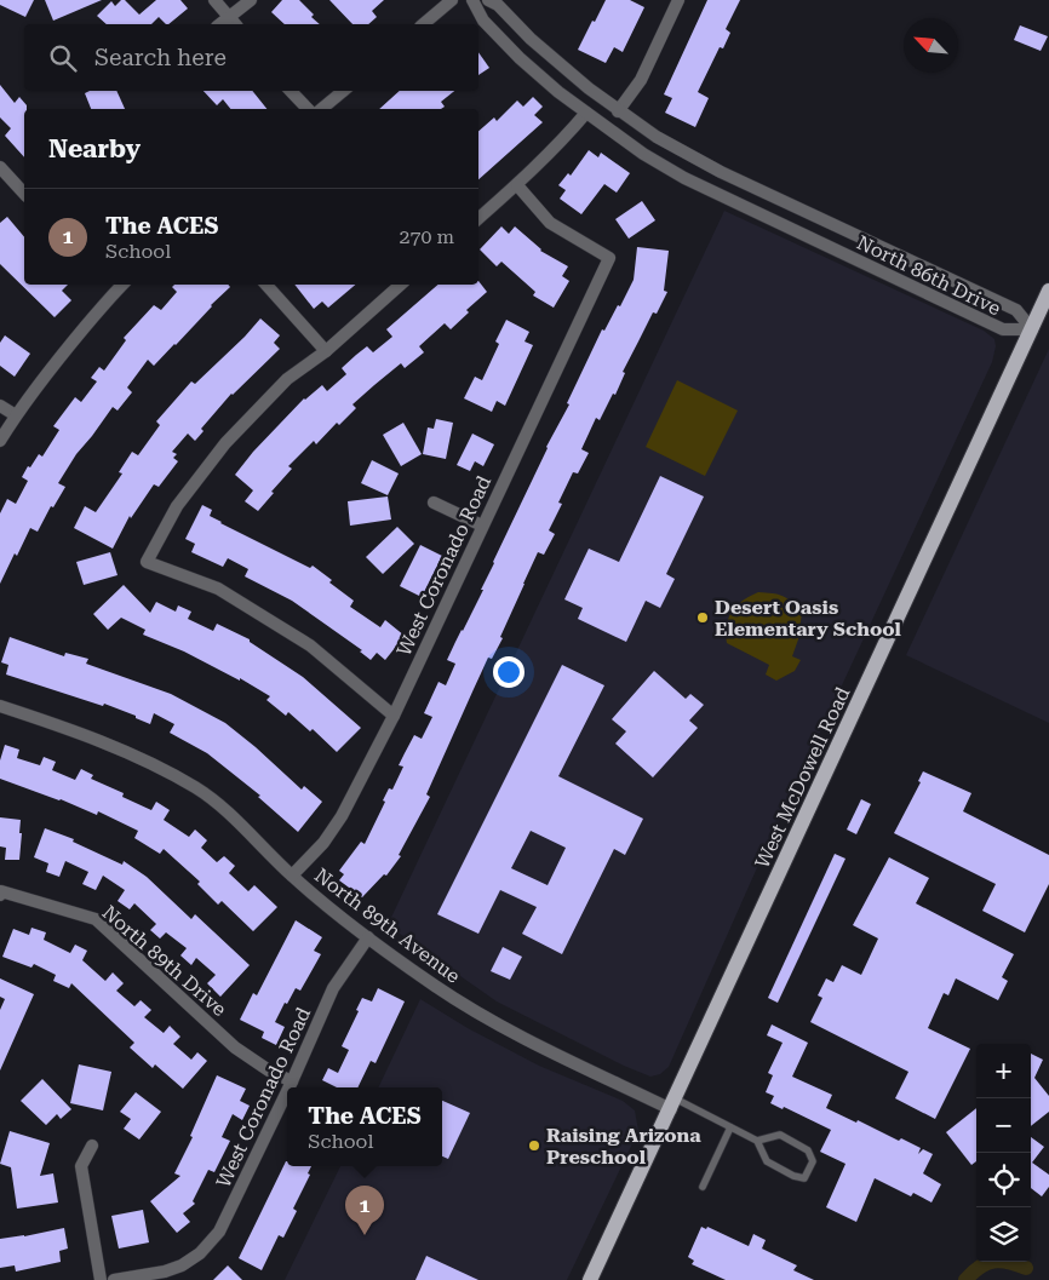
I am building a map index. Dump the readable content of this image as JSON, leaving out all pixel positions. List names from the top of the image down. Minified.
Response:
{"streets":{"main road":["West McDowell Road"],"street":["North 86th Drive","West Coronado Road","North 89th Avenue","North 89th Drive"]},"crossings":[["North 86th Drive","West McDowell Road"],["West Coronado Road","North 89th Avenue"],["West Coronado Road","North 89th Drive"],["West McDowell Road","North 89th Avenue"]],"places":["Desert Oasis Elementary School","Raising Arizona Preschool"],"north":"top left","page":{"search":"Search here","heading":"Nearby","list":[{"mark":"1","name":"The ACES","note":"School","value":"270 m"}],"map_buttons":["+","−"],"popup":["The ACES","School"],"pins":"1"}}
